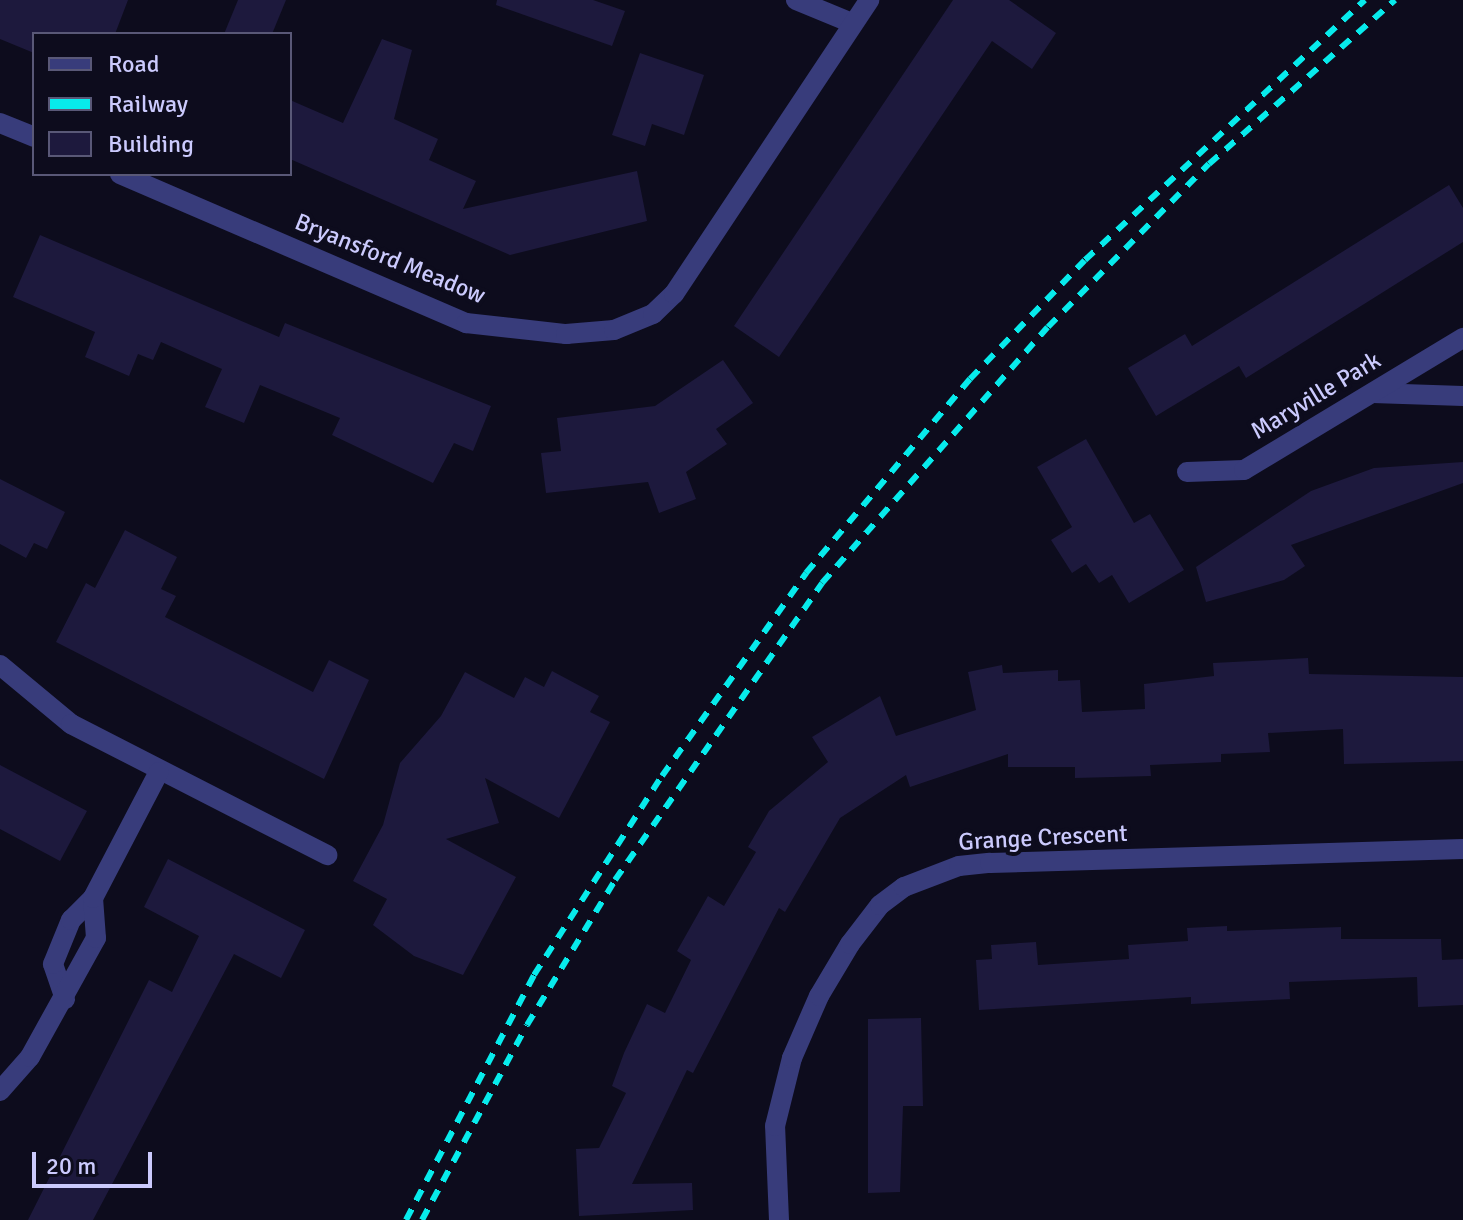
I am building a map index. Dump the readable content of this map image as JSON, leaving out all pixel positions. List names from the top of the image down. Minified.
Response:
{"streets":{"street":["Bryansford Meadow","Maryville Park","Grange Crescent"]},"legend":["Road","Railway","Building"],"scale_bar":"20 m"}
